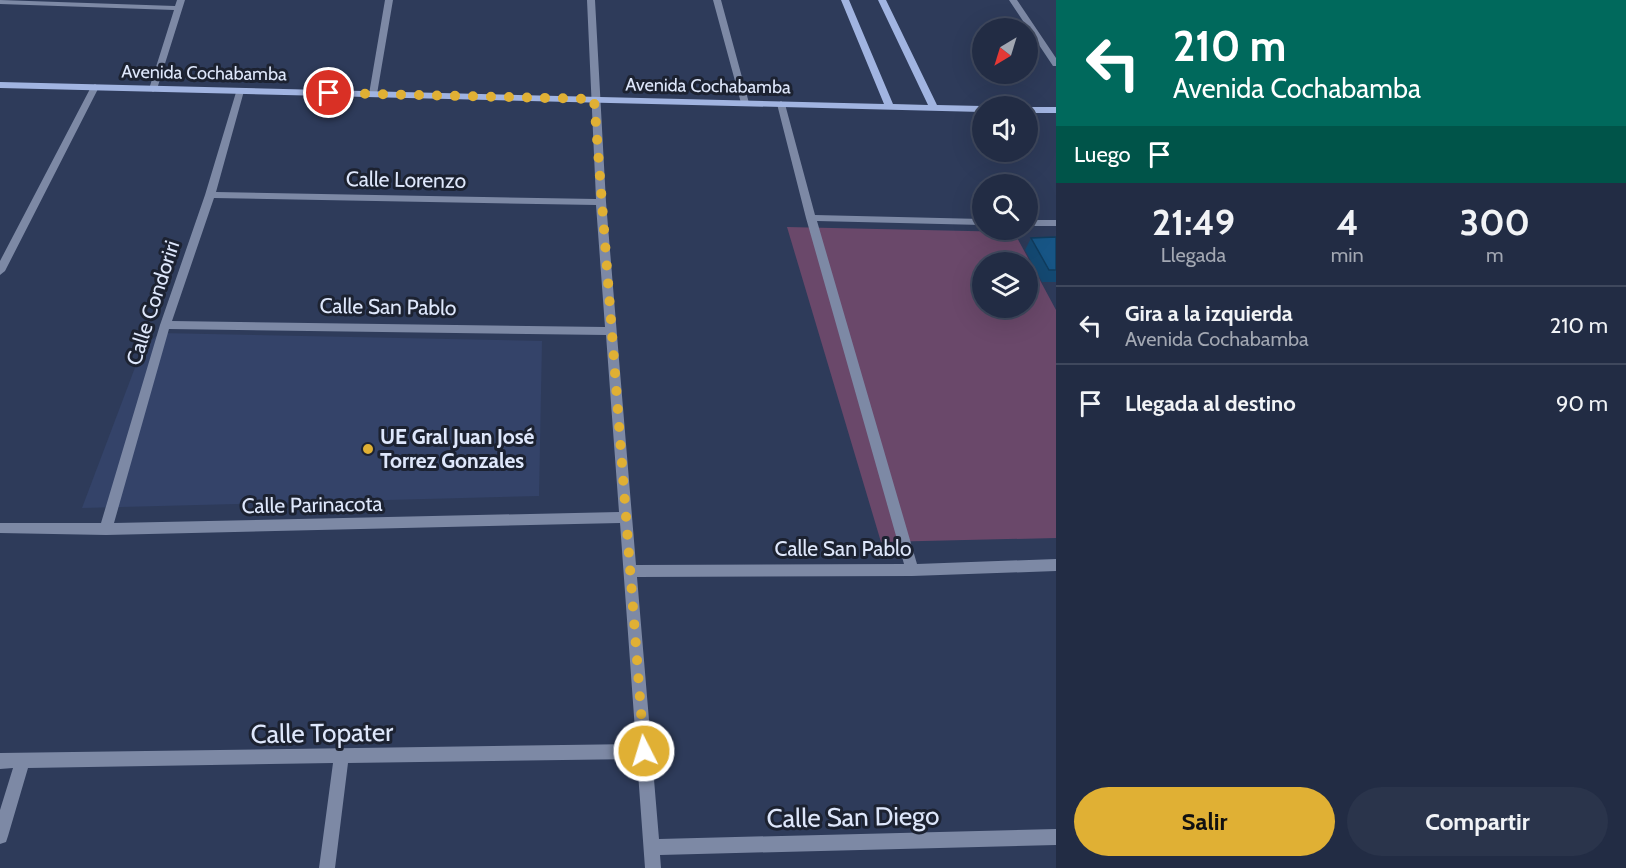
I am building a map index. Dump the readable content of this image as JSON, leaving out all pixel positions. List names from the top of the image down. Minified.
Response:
{"streets":{"main road":["Avenida Cochabamba"],"street":["Calle Lorenzo","Calle Condoriri","Calle San Pablo","Calle Parinacota","Calle Topater","Calle San Diego"]},"crossings":[["Avenida Cochabamba","Calle Condoriri"],["Calle Lorenzo","Calle Condoriri"],["Calle Condoriri","Calle San Pablo"],["Calle Condoriri","Calle Parinacota"]],"places":["UE Gral Juan José Torrez Gonzales"],"north":"bottom left","page":{"turn":["210 m","Avenida Cochabamba"],"then":"Luego","eta":["21:49","Llegada","4","min","300","m"],"list":[{"name":"Gira a la izquierda","note":"Avenida Cochabamba","value":"210 m"},{"name":"Llegada al destino","value":"90 m"}],"buttons":["Salir","Compartir"]}}
